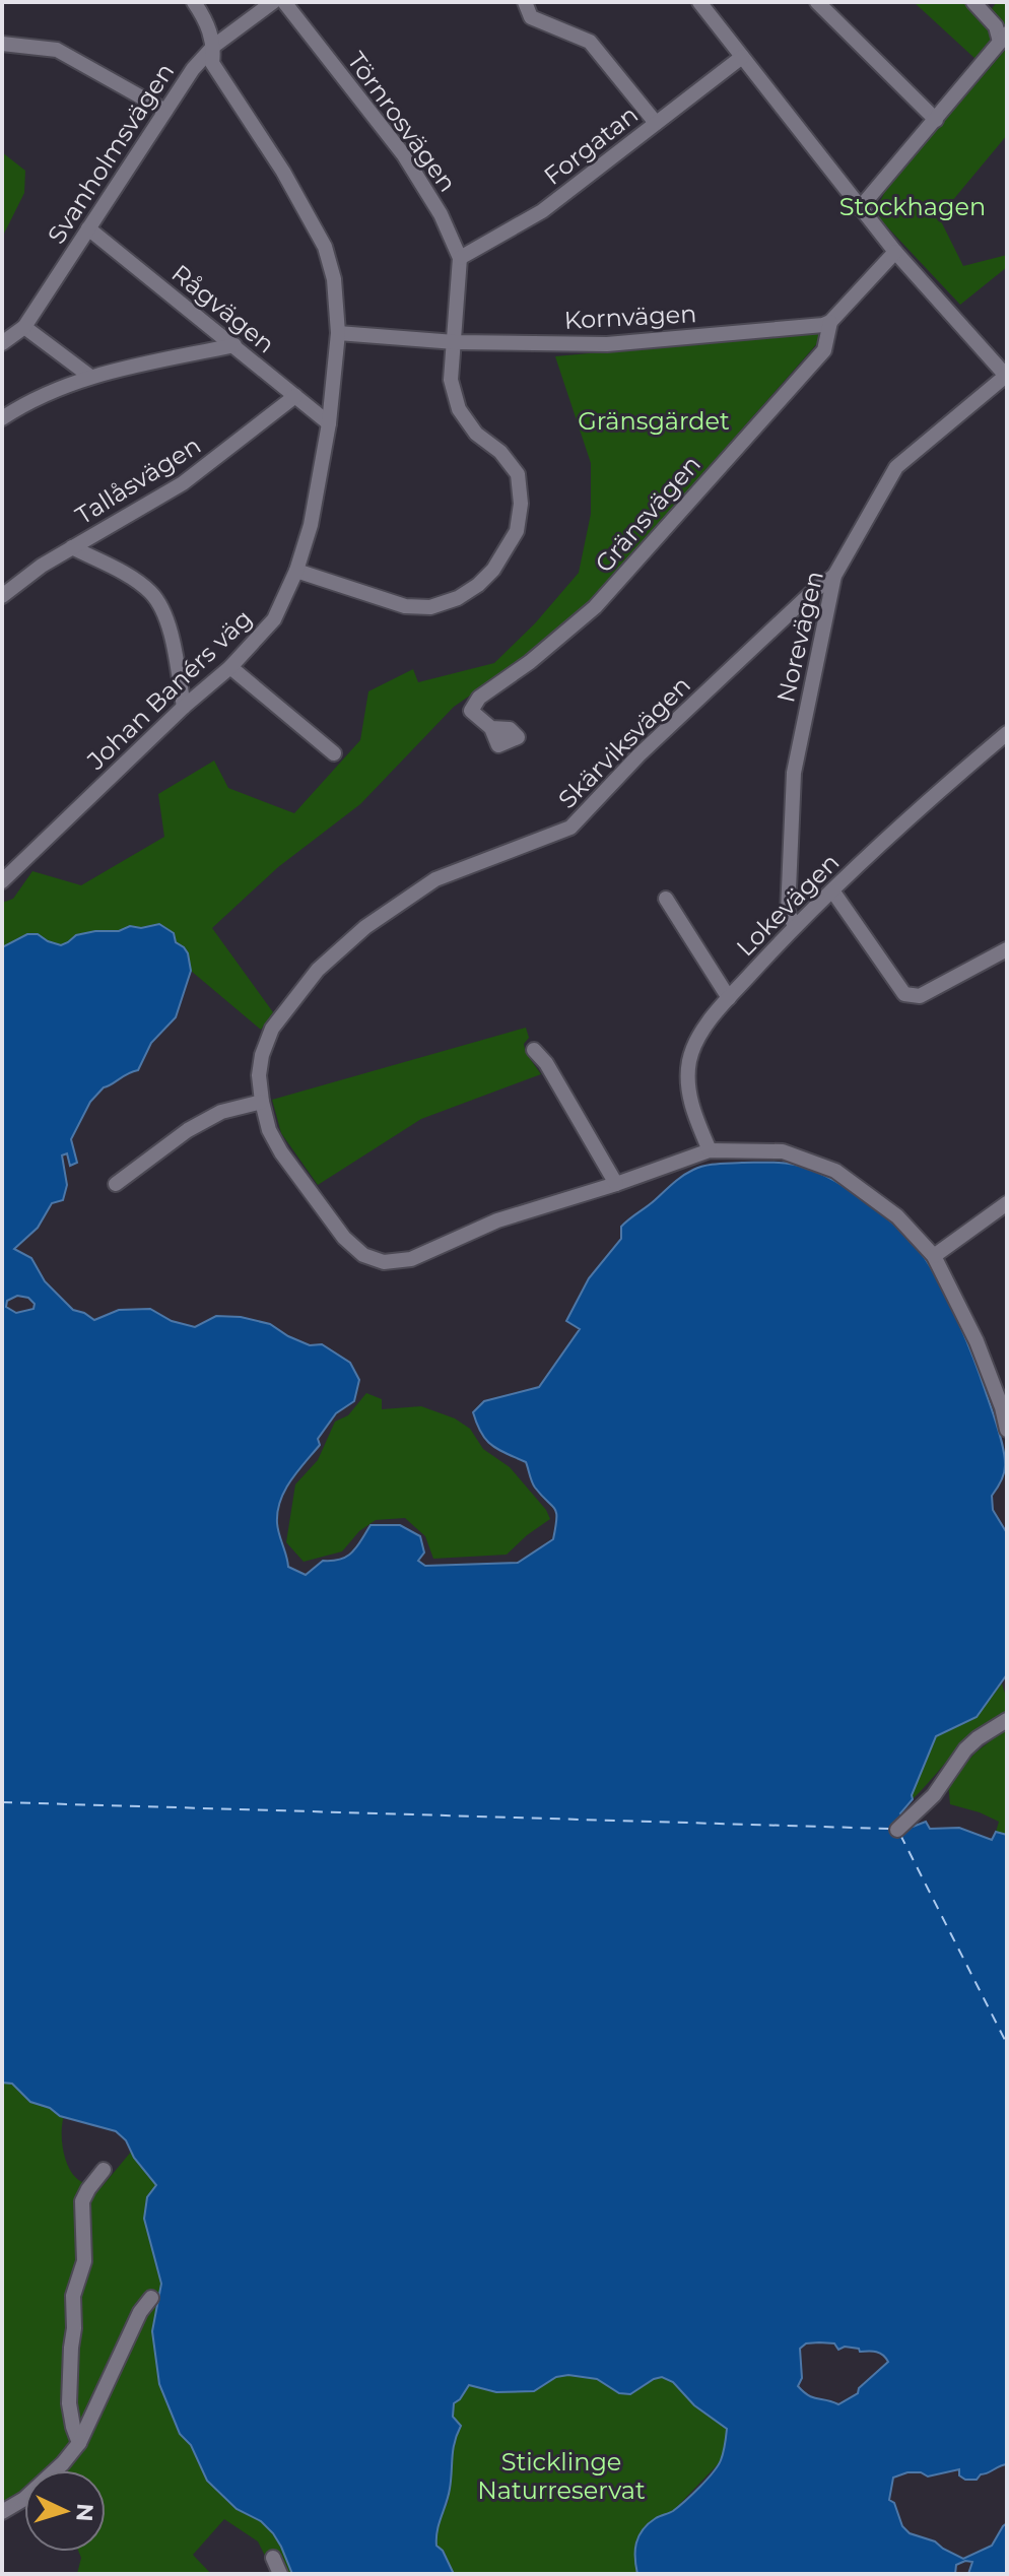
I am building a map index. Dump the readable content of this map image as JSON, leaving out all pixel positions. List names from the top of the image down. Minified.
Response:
{"streets":{"street":["Törnrosvägen","Forgatan","Svanholmsvägen","Rågvägen","Kornvägen","Tallåsvägen","Gränsvägen","Norevägen","Johan Banérs väg","Skärviksvägen","Lokevägen"]},"crossings":[["Törnrosvägen","Forgatan"],["Törnrosvägen","Kornvägen"],["Törnrosvägen","Johan Banérs väg"],["Svanholmsvägen","Rågvägen"],["Svanholmsvägen","Johan Banérs väg"],["Rågvägen","Tallåsvägen"],["Rågvägen","Johan Banérs väg"],["Kornvägen","Gränsvägen"],["Kornvägen","Johan Banérs väg"],["Norevägen","Skärviksvägen"],["Norevägen","Lokevägen"],["Skärviksvägen","Lokevägen"]],"parks":["Stockhagen","Gränsgärdet","Sticklinge Naturreservat"],"north":"right"}
